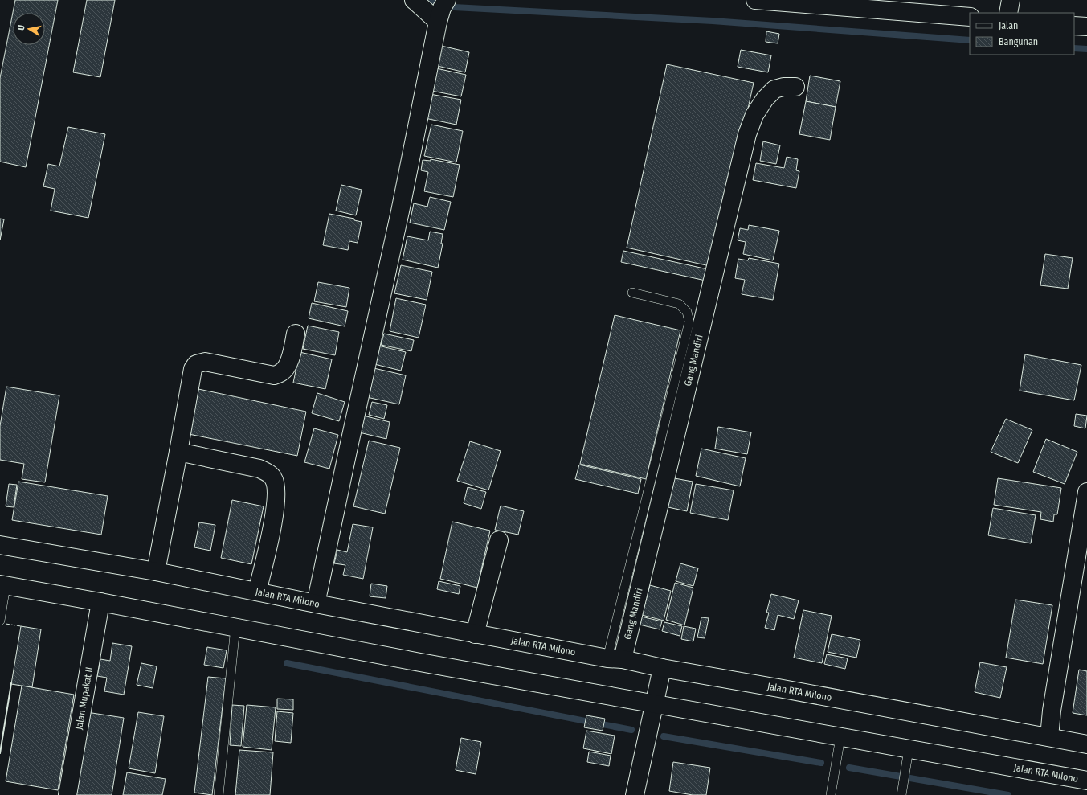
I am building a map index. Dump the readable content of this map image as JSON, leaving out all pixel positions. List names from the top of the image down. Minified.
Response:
{"streets":{"main road":["Gang Mandiri","Jalan RTA Milono","Jalan Mupakat II"]},"crossings":[["Gang Mandiri","Jalan RTA Milono"],["Jalan RTA Milono","Jalan Mupakat II"]],"legend":["Jalan","Bangunan"],"north":"left"}
